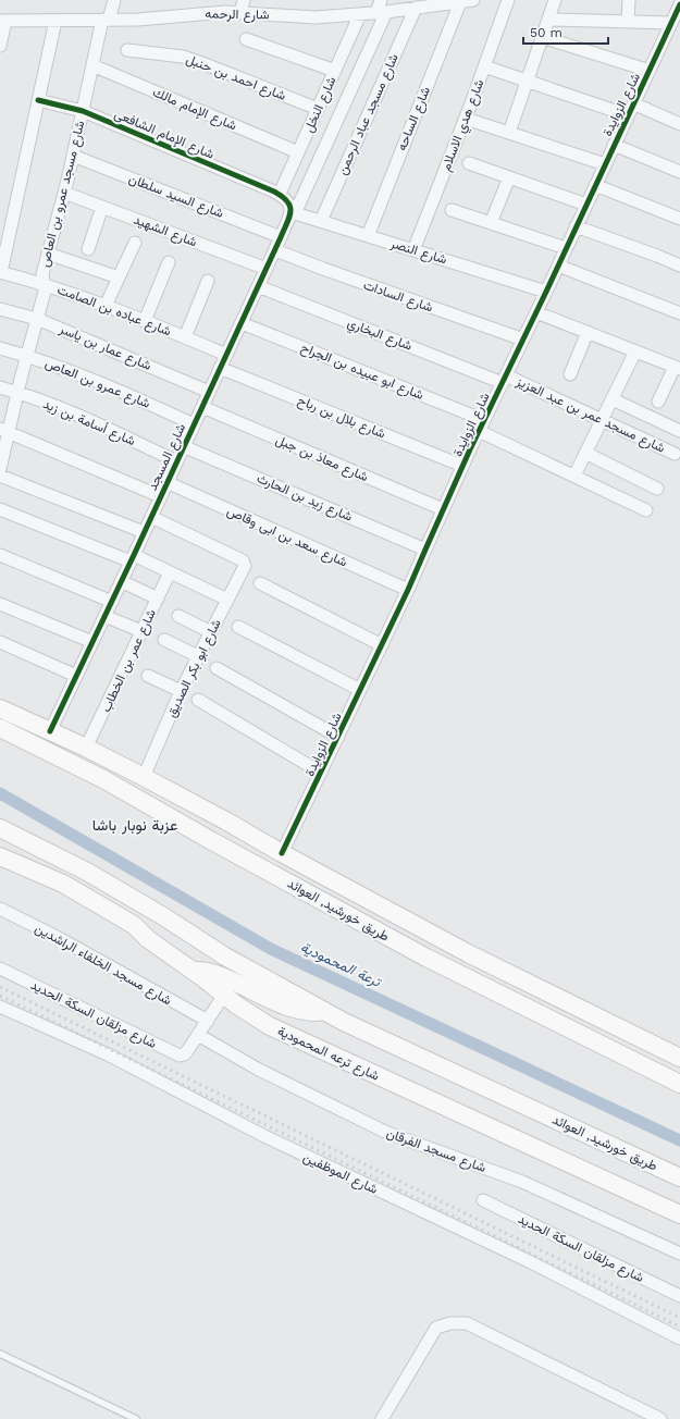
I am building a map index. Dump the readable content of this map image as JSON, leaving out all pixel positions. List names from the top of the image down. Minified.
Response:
{"streets":{"main road":["طريق خورشيد, العوائد","شارع ترعه المحمودية"],"street":["شارع الرحمه","شارع احمد بن حنبل","شارع النخل","شارع الزوايدة","شارع الإمام مالك","شارع مسجد عباد الرحمن","شارع الساحه","شارع هدي الاسلام","شارع الإمام الشافعى","شارع مسجد عمرو بن العاص","شارع السيد سلطان","شارع الشهيد","شارع النصر","شارع السادات","شارع عباده بن الصامت","شارع البخاري","شارع عمار بن ياسر","شارع ابو عبيده بن الجراح","شارع عمرو بن العاص","شارع مسجد عمر بن عبد العزيز","شارع بلال بن رباح","شارع أسامة بن زيد","شارع المسجد","شارع معاذ بن جبل","شارع زيد بن الحارث","شارع سعد بن ابى وقاص","شارع عمر بن الخطاب","شارع ابو بكر الصديق","شارع مسجد الخلفاء الراشدين","شارع مزلقان السكة الحديد","شارع مسجد الفرقان","شارع الموظفين"]},"crossings":[["شارع الرحمه","شارع النخل"],["شارع الرحمه","شارع مسجد عباد الرحمن"],["شارع الرحمه","شارع الساحه"],["شارع الرحمه","شارع مسجد عمرو بن العاص"],["شارع الرحمه","شارع المسجد"],["شارع احمد بن حنبل","شارع النخل"],["شارع النخل","شارع الإمام مالك"],["شارع النخل","شارع الإمام الشافعى"],["شارع الزوايدة","شارع النصر"],["شارع الزوايدة","شارع السادات"],["شارع الزوايدة","شارع البخاري"],["شارع الزوايدة","شارع ابو عبيده بن الجراح"],["شارع الزوايدة","شارع مسجد عمر بن عبد العزيز"],["شارع الزوايدة","شارع بلال بن رباح"],["شارع الزوايدة","شارع معاذ بن جبل"],["شارع الزوايدة","شارع زيد بن الحارث"],["شارع الزوايدة","شارع سعد بن ابى وقاص"],["شارع الزوايدة","طريق خورشيد, العوائد"],["شارع الإمام مالك","شارع مسجد عمرو بن العاص"],["شارع مسجد عباد الرحمن","شارع النصر"],["شارع الساحه","شارع النصر"],["شارع هدي الاسلام","شارع النصر"],["شارع الإمام الشافعى","شارع مسجد عمرو بن العاص"],["شارع مسجد عمرو بن العاص","شارع السيد سلطان"],["شارع مسجد عمرو بن العاص","شارع الشهيد"],["شارع مسجد عمرو بن العاص","شارع عباده بن الصامت"],["شارع مسجد عمرو بن العاص","شارع عمار بن ياسر"],["شارع مسجد عمرو بن العاص","شارع عمرو بن العاص"],["شارع مسجد عمرو بن العاص","شارع أسامة بن زيد"],["شارع السيد سلطان","شارع المسجد"],["شارع الشهيد","شارع المسجد"],["شارع النصر","شارع المسجد"],["شارع السادات","شارع المسجد"],["شارع عباده بن الصامت","شارع المسجد"],["شارع البخاري","شارع مسجد عمر بن عبد العزيز"],["شارع البخاري","شارع المسجد"],["شارع عمار بن ياسر","شارع المسجد"],["شارع ابو عبيده بن الجراح","شارع المسجد"],["شارع عمرو بن العاص","شارع المسجد"],["شارع بلال بن رباح","شارع المسجد"],["شارع أسامة بن زيد","شارع المسجد"],["شارع المسجد","شارع معاذ بن جبل"],["شارع المسجد","شارع زيد بن الحارث"],["شارع المسجد","شارع سعد بن ابى وقاص"],["شارع المسجد","شارع ابو بكر الصديق"],["شارع المسجد","طريق خورشيد, العوائد"],["شارع عمر بن الخطاب","طريق خورشيد, العوائد"],["شارع ابو بكر الصديق","طريق خورشيد, العوائد"],["شارع مزلقان السكة الحديد","شارع مسجد الفرقان"]],"districts":["عزبة نوبار باشا"],"water":["ترعة المحمودية"],"scale_bar":"50 m"}
